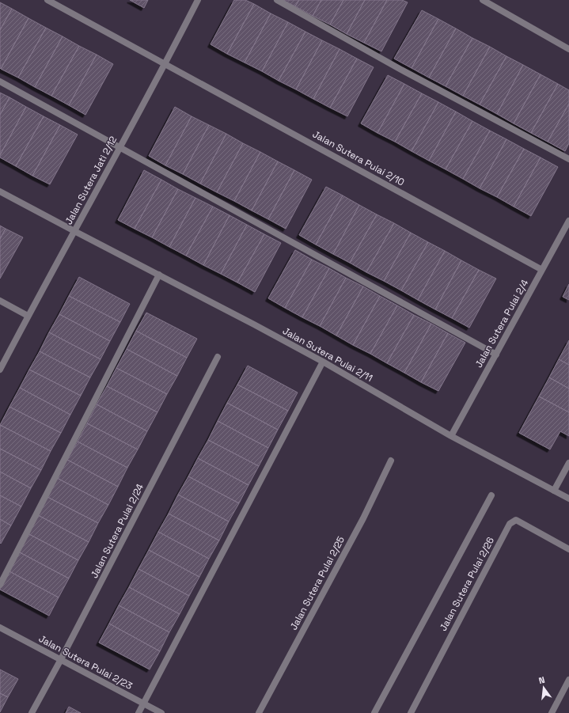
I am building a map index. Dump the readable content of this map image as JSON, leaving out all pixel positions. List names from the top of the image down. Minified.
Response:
{"streets":{"street":["Jalan Sutera Pulai 2/10","Jalan Sutera Jati 2/12","Jalan Sutera Pulai 2/4","Jalan Sutera Pulai 2/11","Jalan Sutera Pulai 2/24","Jalan Sutera Pulai 2/25","Jalan Sutera Pulai 2/26","Jalan Sutera Pulai 2/23"]},"crossings":[["Jalan Sutera Pulai 2/10","Jalan Sutera Jati 2/12"],["Jalan Sutera Pulai 2/10","Jalan Sutera Pulai 2/4"],["Jalan Sutera Jati 2/12","Jalan Sutera Pulai 2/11"],["Jalan Sutera Pulai 2/4","Jalan Sutera Pulai 2/11"],["Jalan Sutera Pulai 2/24","Jalan Sutera Pulai 2/23"]],"north":"top"}
